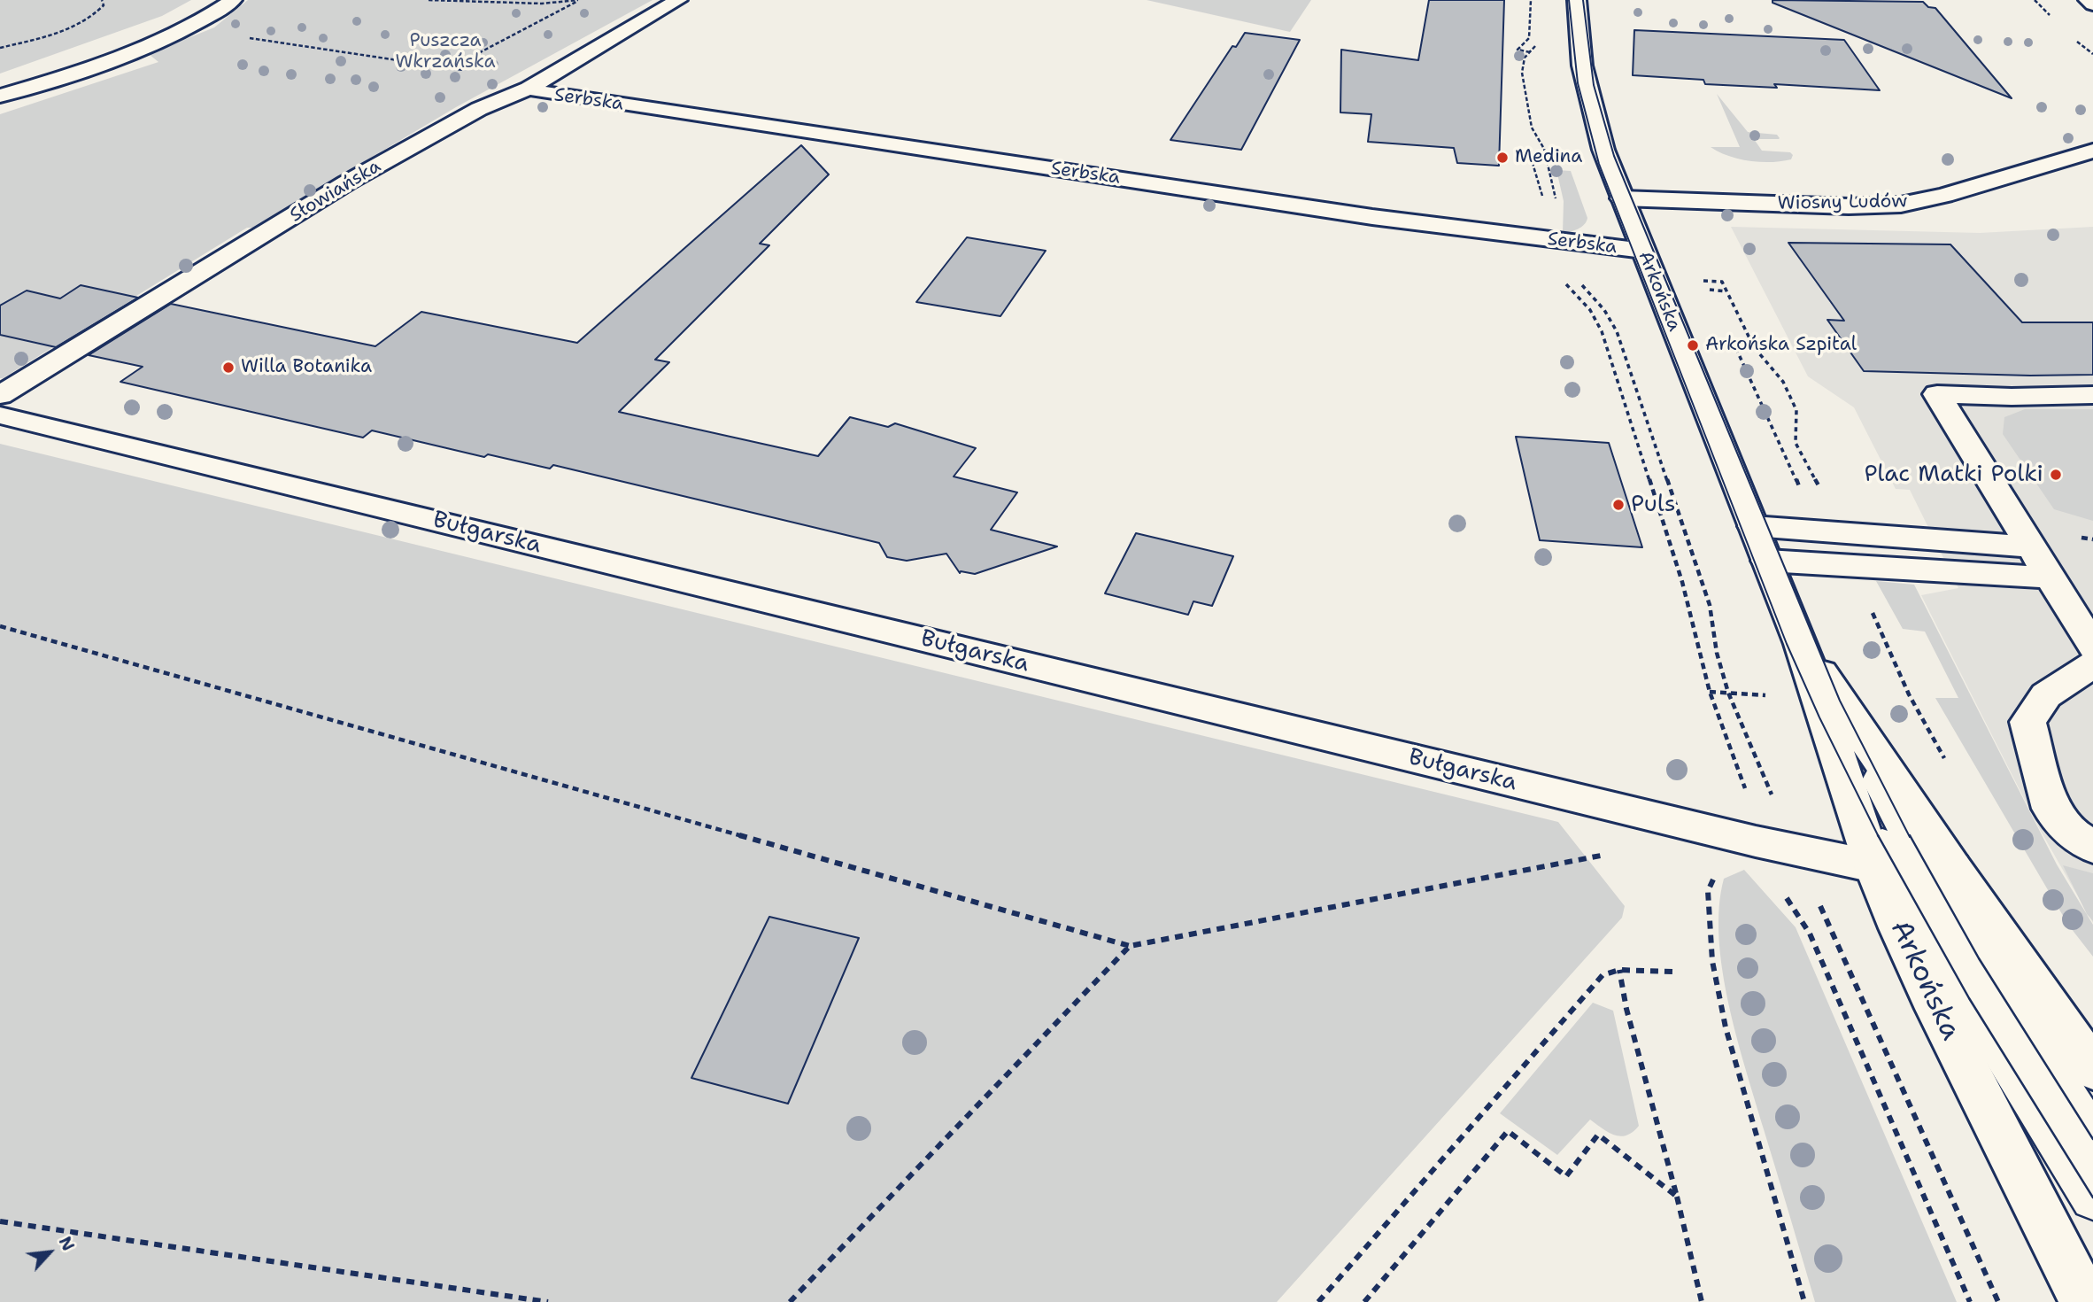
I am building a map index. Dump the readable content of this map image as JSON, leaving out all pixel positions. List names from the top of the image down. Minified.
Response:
{"streets":{"street":["Serbska","Słowiańska","Wiosny Ludów","Arkońska","Bułgarska"]},"crossings":[["Serbska","Słowiańska"],["Serbska","Arkońska"],["Wiosny Ludów","Arkońska"],["Arkońska","Bułgarska"]],"parks":["Puszcza Wkrzańska"],"places":["Medina","Arkońska Szpital","Willa Botanika","Plac Matki Polki","Puls"],"north":"top right"}
